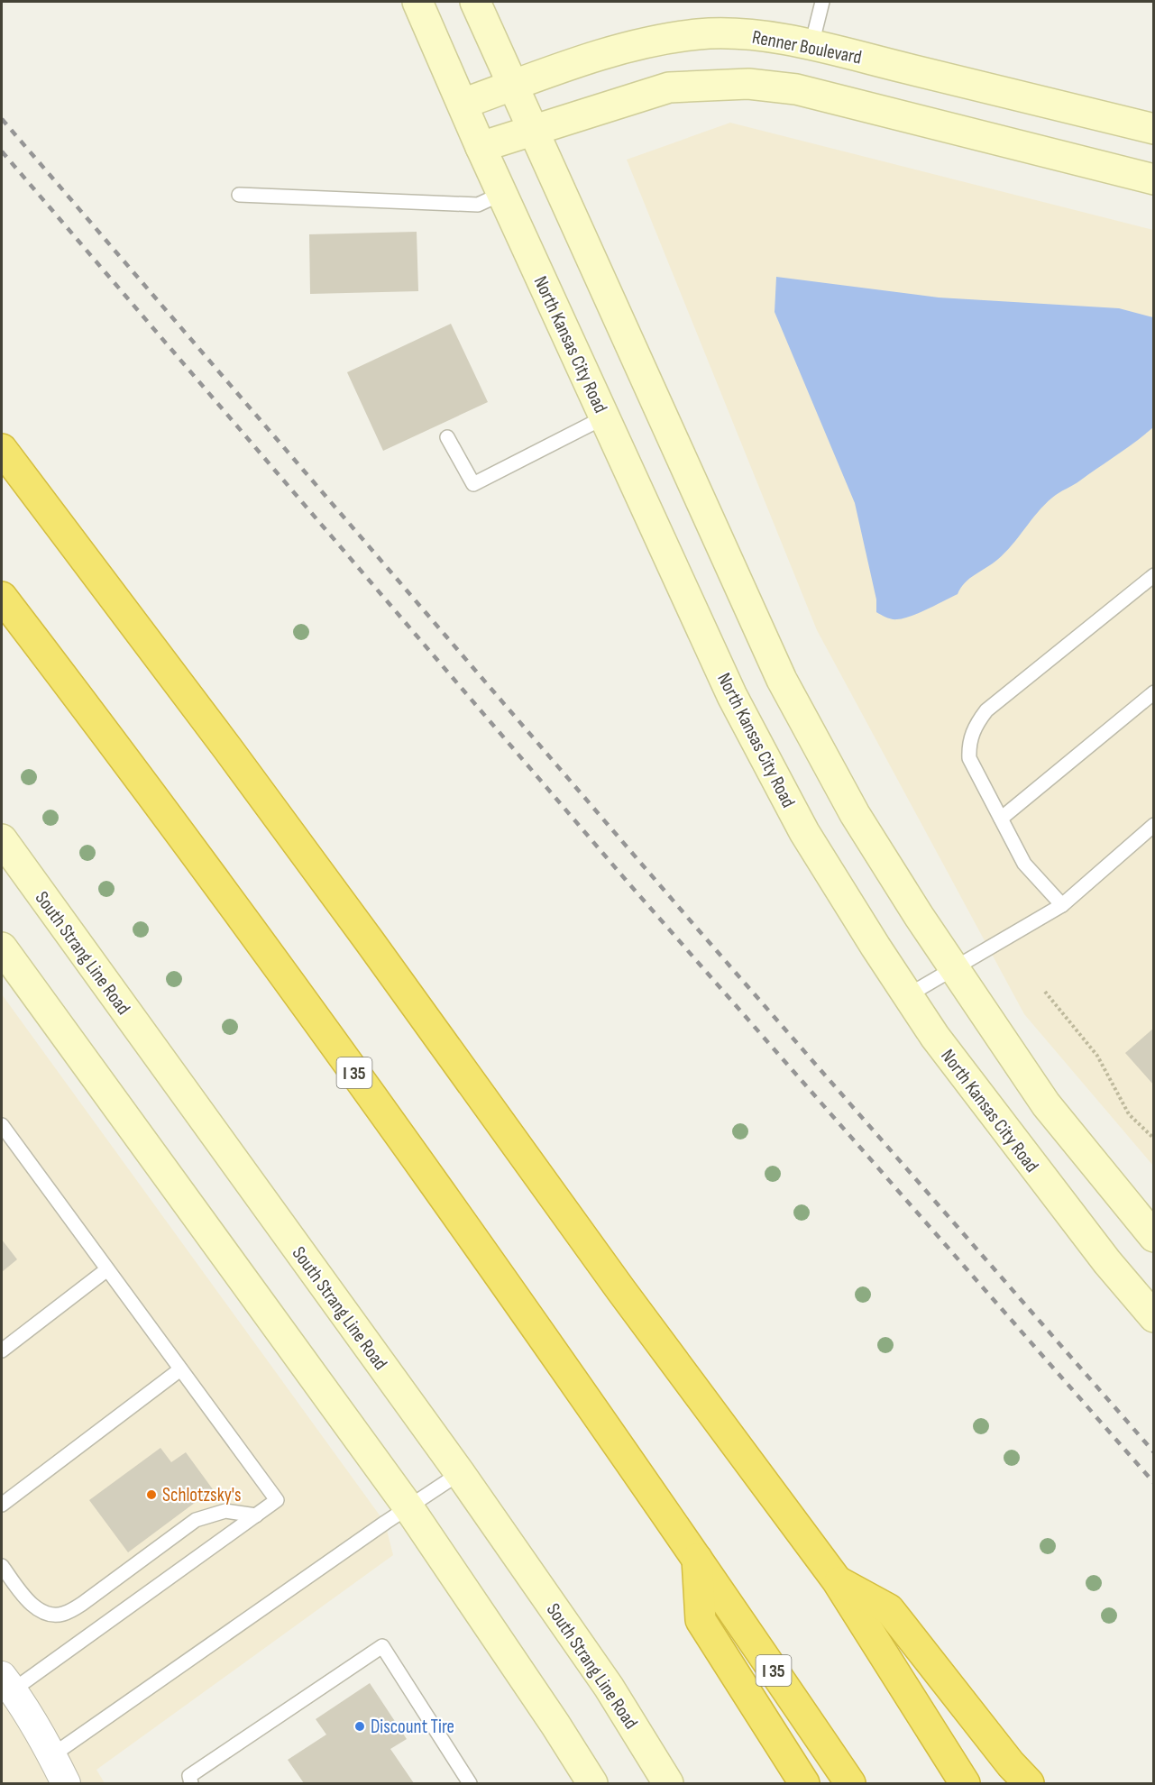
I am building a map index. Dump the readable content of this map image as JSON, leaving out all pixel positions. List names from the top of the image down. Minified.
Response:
{"streets":{"highway":["I 35"],"main road":["Renner Boulevard","North Kansas City Road","South Strang Line Road"]},"crossings":[["Renner Boulevard","North Kansas City Road"]],"places":["Schlotzsky's","Discount Tire"]}
